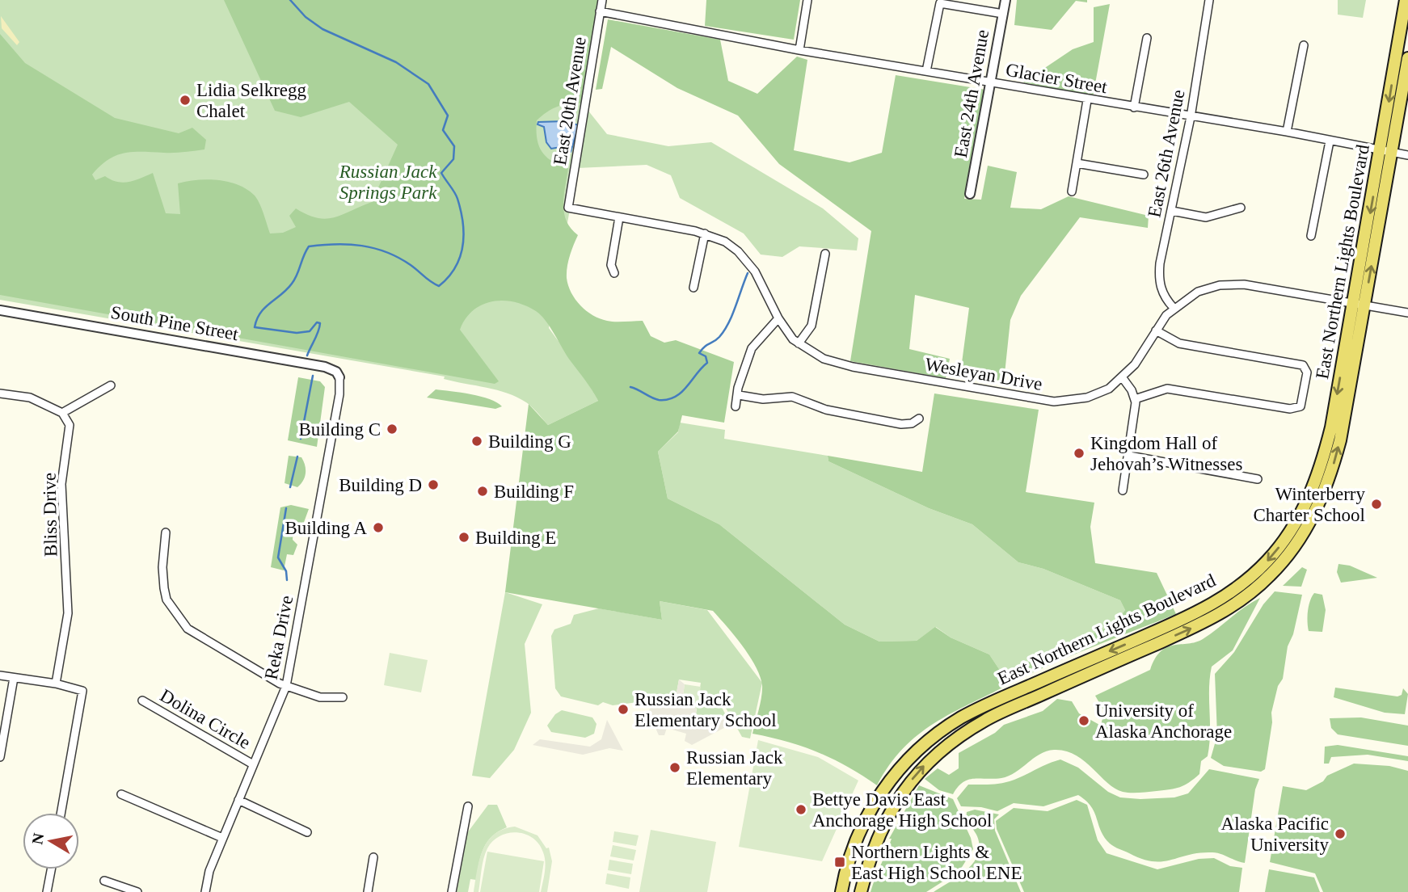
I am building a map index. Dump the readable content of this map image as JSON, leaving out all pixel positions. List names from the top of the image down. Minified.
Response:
{"streets":{"main road":["East Northern Lights Boulevard"],"street":["Glacier Street","East 24th Avenue","East 20th Avenue","East 26th Avenue","South Pine Street","Wesleyan Drive","Bliss Drive","Reka Drive","Dolina Circle"]},"crossings":[["Glacier Street","East 24th Avenue"],["Glacier Street","East 20th Avenue"],["Glacier Street","East 26th Avenue"],["Glacier Street","East Northern Lights Boulevard"],["East 20th Avenue","Wesleyan Drive"],["East 26th Avenue","Wesleyan Drive"],["East Northern Lights Boulevard","Wesleyan Drive"],["South Pine Street","Reka Drive"],["Reka Drive","Dolina Circle"]],"parks":["Russian Jack Springs Park"],"places":{"other":["Lidia Selkregg Chalet","Building C","Building G","Kingdom Hall of Jehovah’s Witnesses","Building D","Building F","Winterberry Charter School","Building A","Building E","Russian Jack Elementary School","University of Alaska Anchorage","Russian Jack Elementary","Bettye Davis East Anchorage High School","Alaska Pacific University"],"transit":["Northern Lights & East High School ENE"]},"north":"left"}
